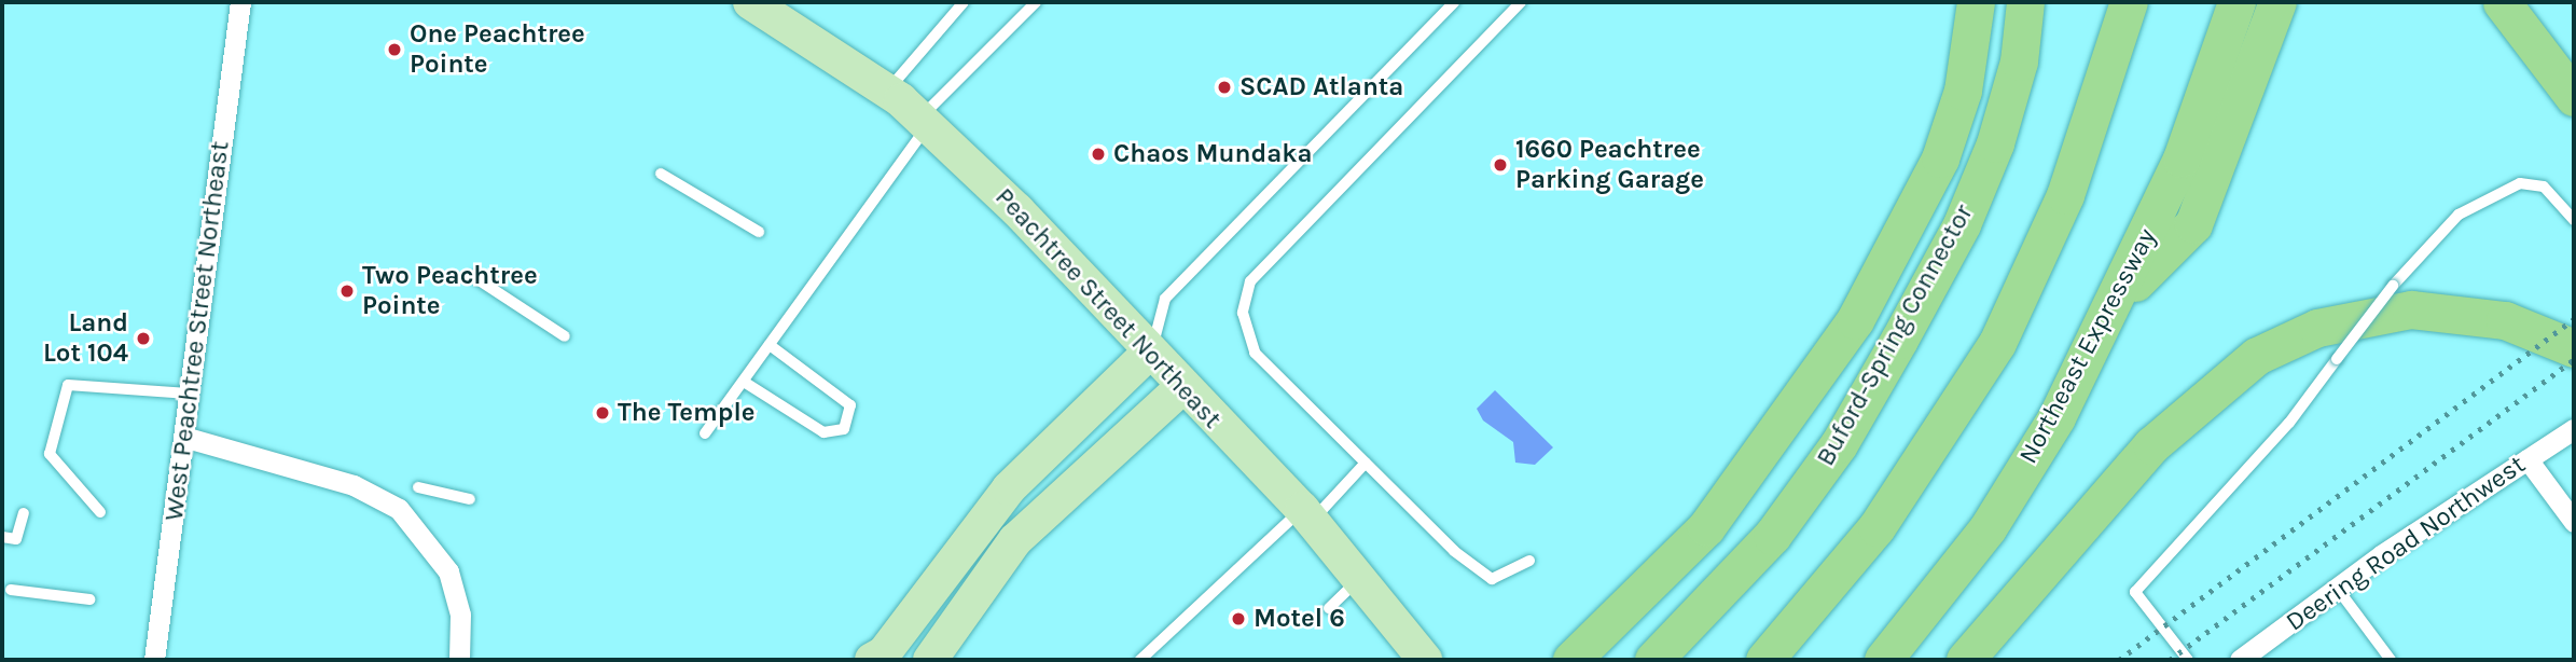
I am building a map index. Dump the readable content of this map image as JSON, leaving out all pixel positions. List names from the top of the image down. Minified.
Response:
{"streets":{"highway":["Buford-Spring Connector","Northeast Expressway"],"main road":["Peachtree Street Northeast"],"street":["West Peachtree Street Northeast","Deering Road Northwest"]},"places":["One Peachtree Pointe","SCAD Atlanta","Chaos Mundaka","1660 Peachtree Parking Garage","Two Peachtree Pointe","Land Lot 104","The Temple","Motel 6"]}
